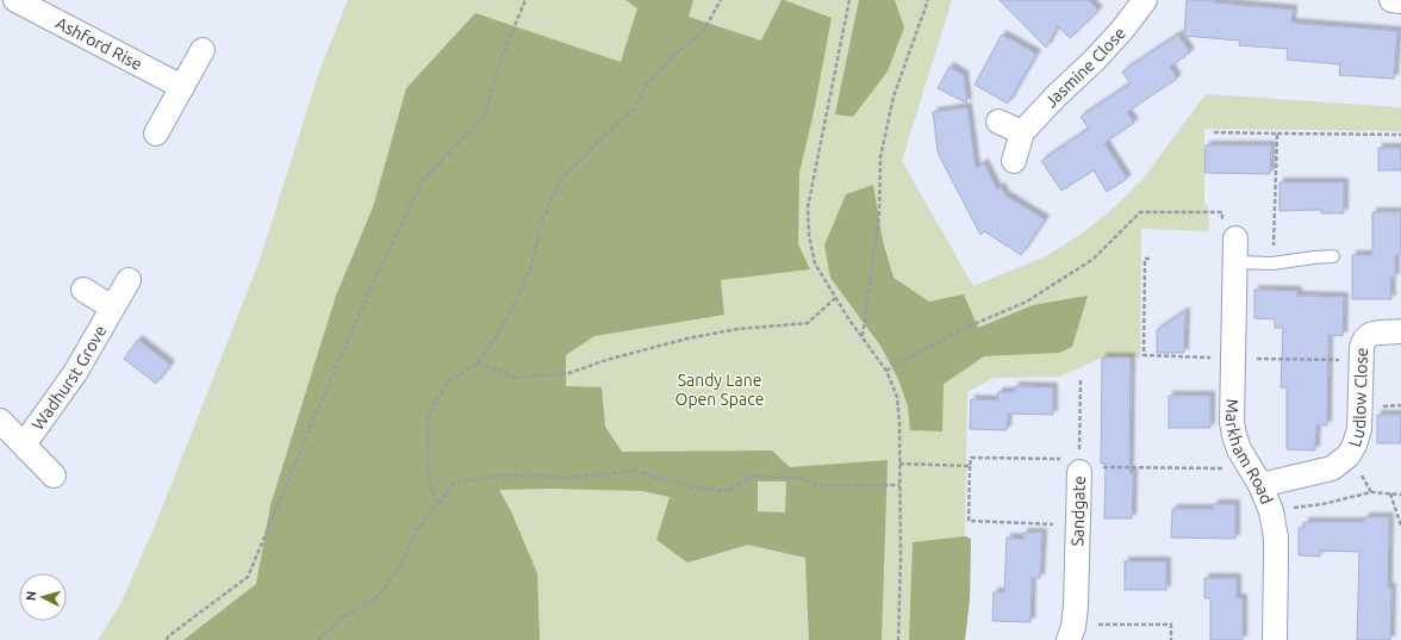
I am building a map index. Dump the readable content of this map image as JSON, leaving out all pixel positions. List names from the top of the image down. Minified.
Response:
{"streets":{"street":["Ashford Rise","Jasmine Close","Wadhurst Grove","Ludlow Close","Markham Road","Sandgate"]},"crossings":[["Ludlow Close","Markham Road"]],"parks":["Sandy Lane Open Space"],"north":"left"}
